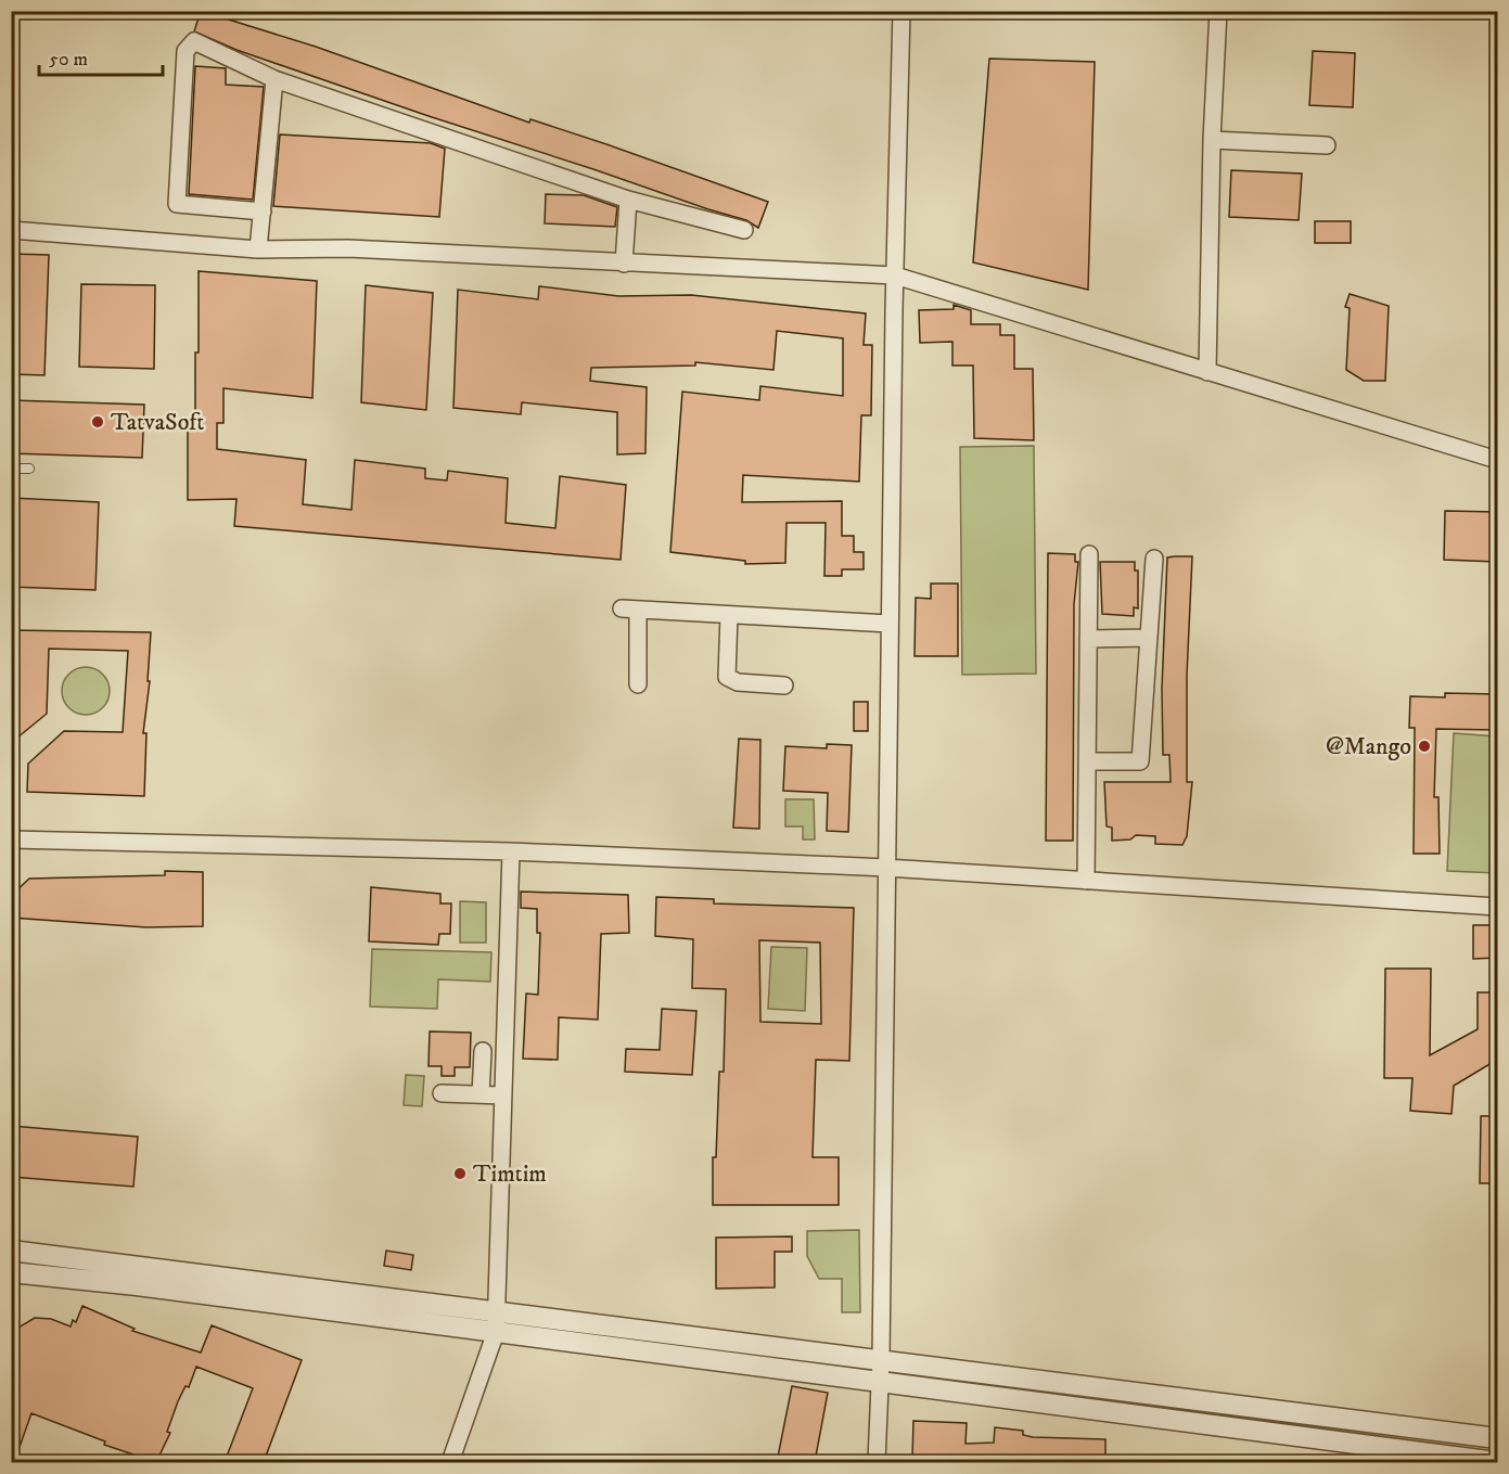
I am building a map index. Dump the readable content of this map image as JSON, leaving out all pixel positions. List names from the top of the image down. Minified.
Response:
{"places":["TatvaSoft","@Mango","Timtim"],"scale_bar":"50 m"}
